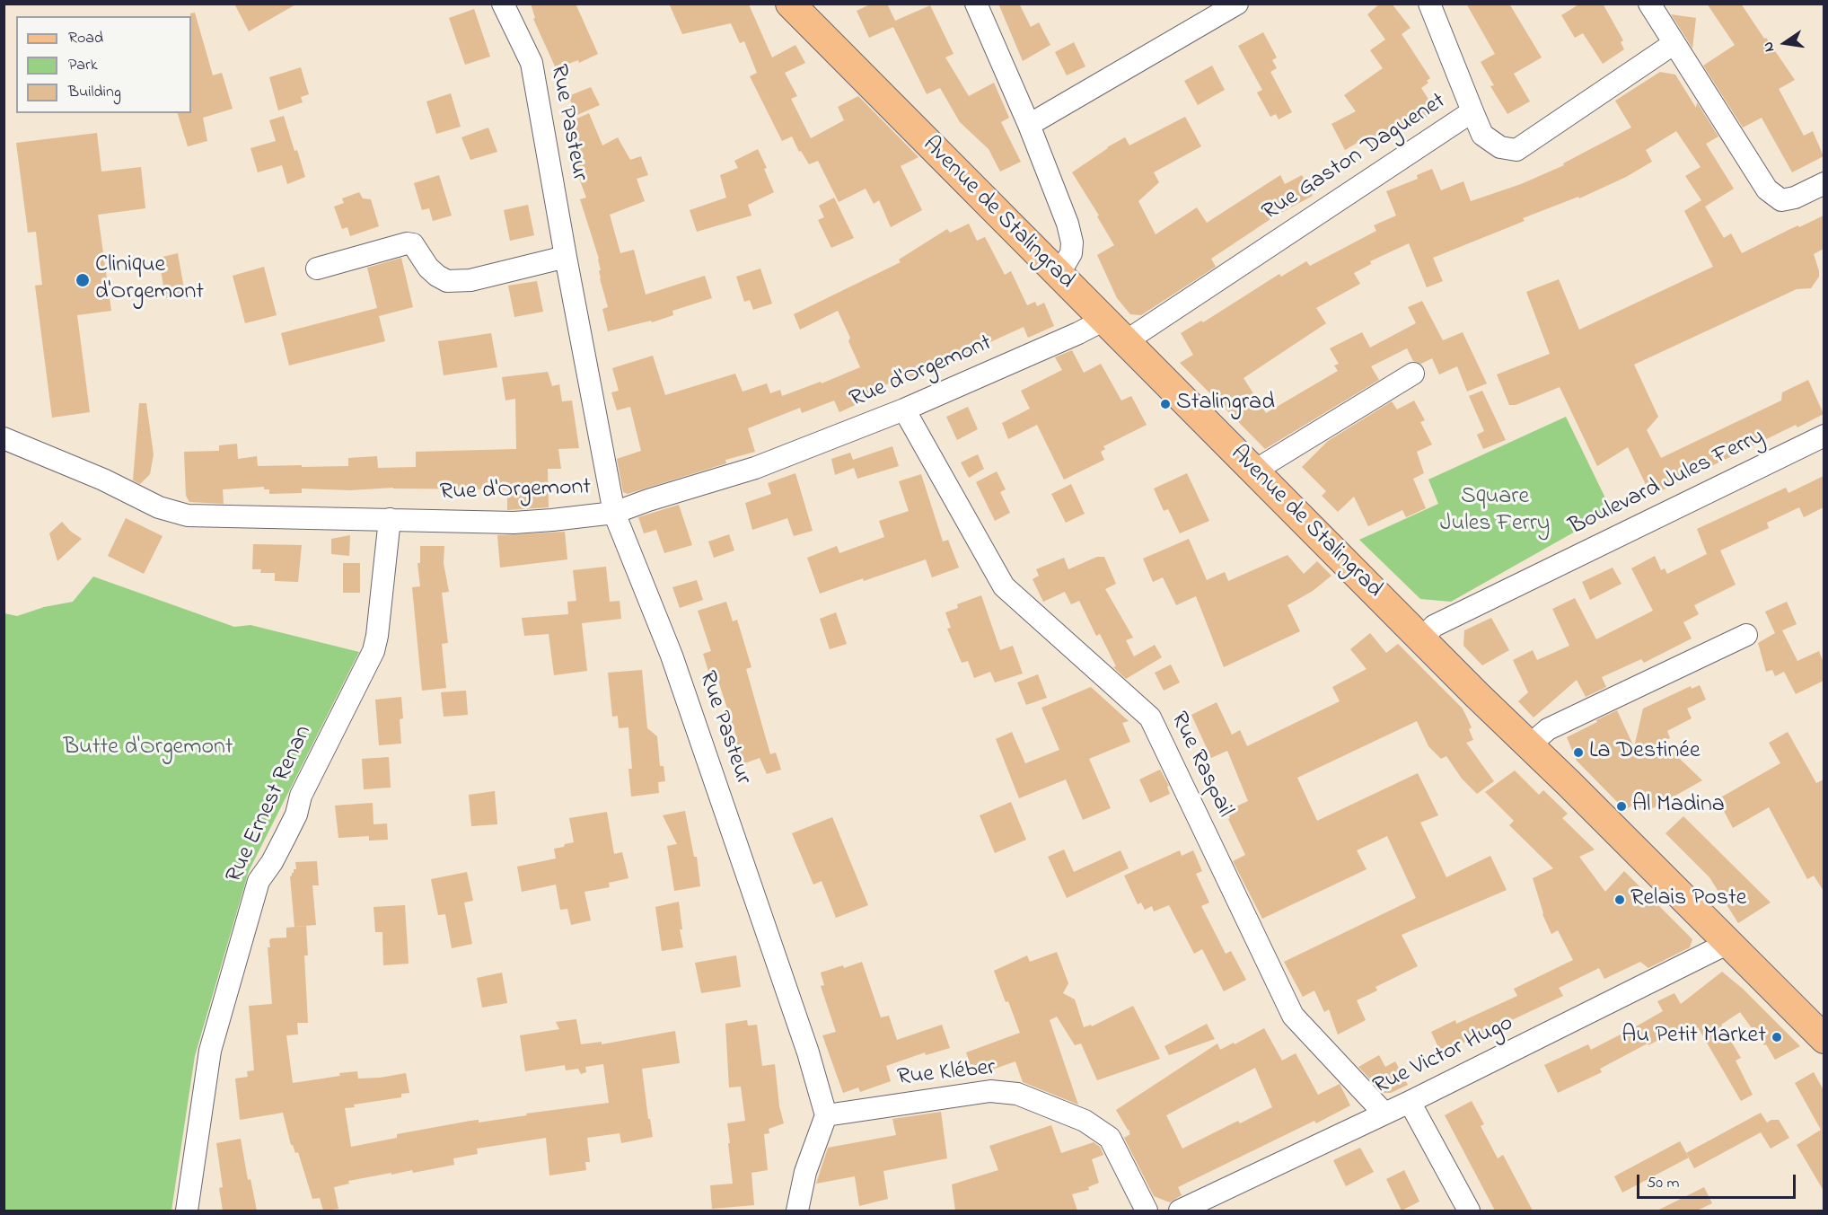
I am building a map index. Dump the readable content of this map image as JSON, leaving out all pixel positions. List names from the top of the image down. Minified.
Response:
{"streets":{"main road":["Avenue de Stalingrad"],"street":["Rue Pasteur","Rue Gaston Daguenet","Rue d'Orgemont","Boulevard Jules Ferry","Rue Raspail","Rue Ernest Renan","Rue Victor Hugo","Rue Kléber"]},"crossings":[["Rue Pasteur","Rue d'Orgemont"],["Rue Pasteur","Rue Kléber"],["Rue Gaston Daguenet","Avenue de Stalingrad"],["Avenue de Stalingrad","Rue d'Orgemont"],["Avenue de Stalingrad","Boulevard Jules Ferry"],["Avenue de Stalingrad","Rue Victor Hugo"],["Rue d'Orgemont","Rue Raspail"],["Rue d'Orgemont","Rue Ernest Renan"],["Rue Raspail","Rue Victor Hugo"]],"parks":["Square Jules Ferry","Butte d'Orgemont"],"places":["Clinique d'Orgemont","Stalingrad","La Destinée","Al Madina","Relais Poste","Au Petit Market"],"legend":["Road","Park","Building"],"scale_bar":"50 m","north":"left"}
